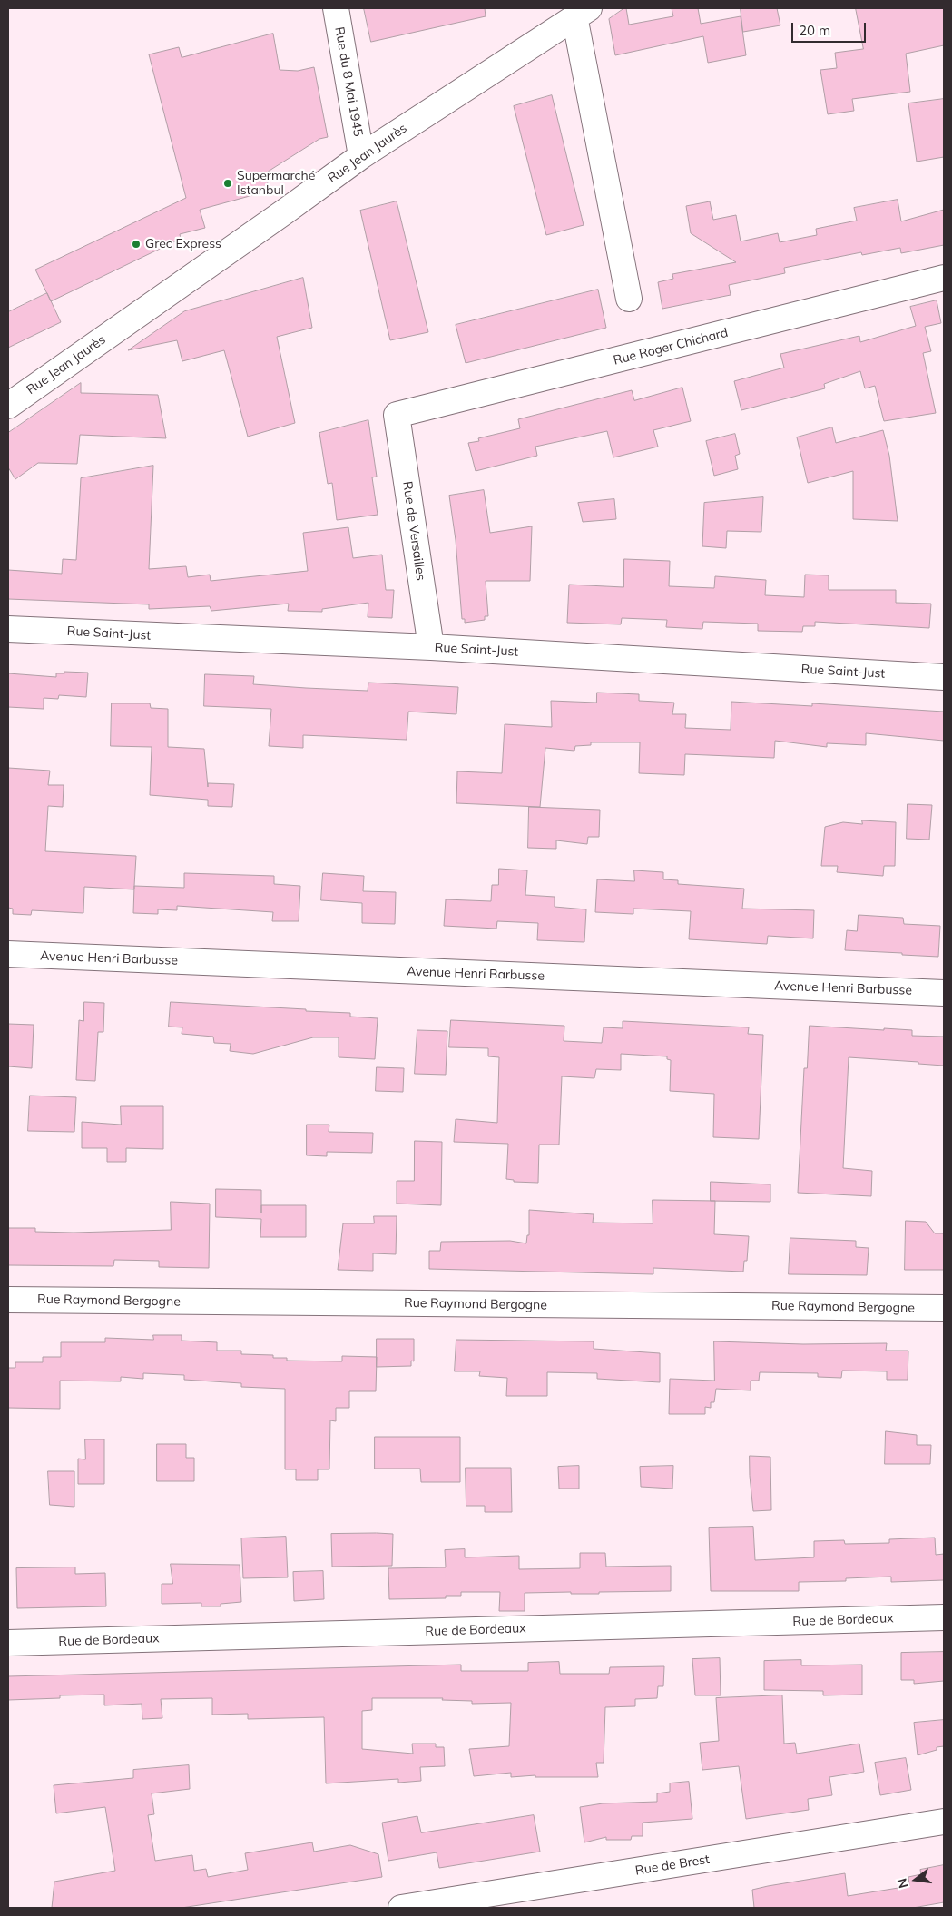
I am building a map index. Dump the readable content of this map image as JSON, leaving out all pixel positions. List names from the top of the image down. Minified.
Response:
{"streets":{"street":["Rue du 8 Mai 1945","Rue Jean Jaurès","Rue Roger Chichard","Rue de Versailles","Rue Saint-Just","Avenue Henri Barbusse","Rue Raymond Bergogne","Rue de Bordeaux","Rue de Brest"]},"crossings":[["Rue du 8 Mai 1945","Rue Jean Jaurès"],["Rue Roger Chichard","Rue de Versailles"],["Rue de Versailles","Rue Saint-Just"]],"places":["Supermarché Istanbul","Grec Express"],"scale_bar":"20 m","north":"left"}
